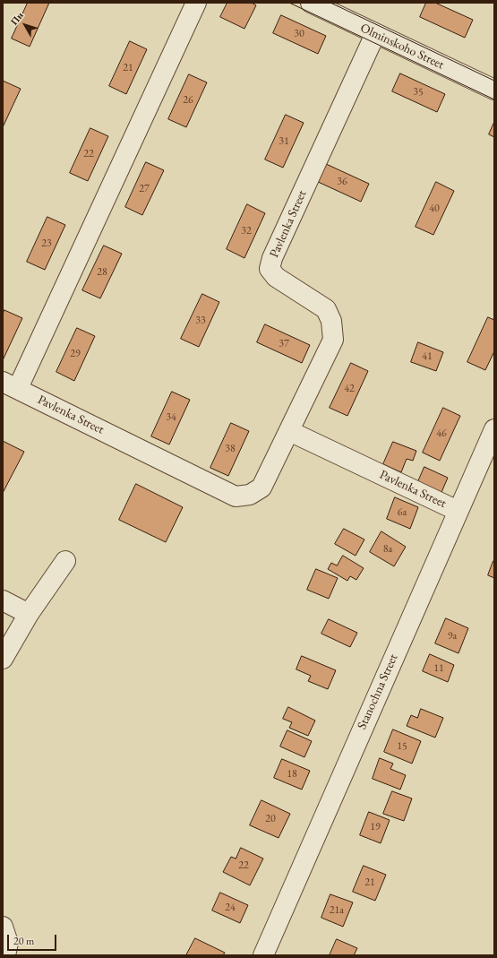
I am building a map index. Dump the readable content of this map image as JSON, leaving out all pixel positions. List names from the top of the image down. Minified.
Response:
{"streets":{"street":["Olminskoho Street","Pavlenka Street","Stanochna Street"]},"crossings":[["Olminskoho Street","Pavlenka Street"],["Pavlenka Street","Stanochna Street"]],"house_numbers":["30","21","35","26","31","22","36","27","40","32","23","28","33","37","29","41","42","34","46","38","6а","8а","9а","11","15","18","20","19","22","21","24","21а"],"scale_bar":"20 m","north":"top left"}
